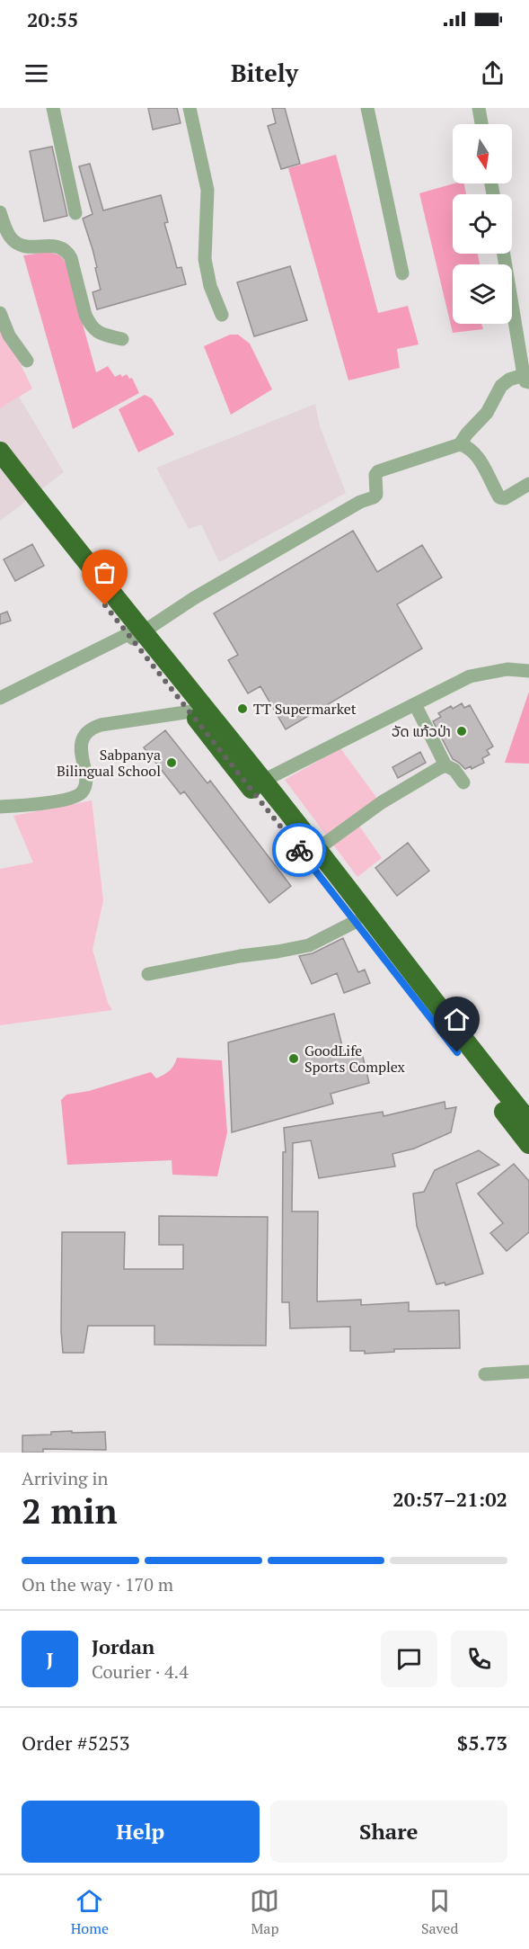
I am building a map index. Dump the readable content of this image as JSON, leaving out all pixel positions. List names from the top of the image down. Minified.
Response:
{"places":["TT Supermarket","ວັດ ແກ້ວປ່າ","Sabpanya Bilingual School","GoodLife Sports Complex"],"north":"bottom","page":{"status":"20:55","header":"Bitely","heading":["2 min","Arriving in","20:57–21:02"],"panel":["Jordan","Courier · 4.4","Order #5253","$5.73"],"bar":"On the way · 170 m","round":"J","buttons":["Help","Share"],"tabs":["Home","Map","Saved"]}}
